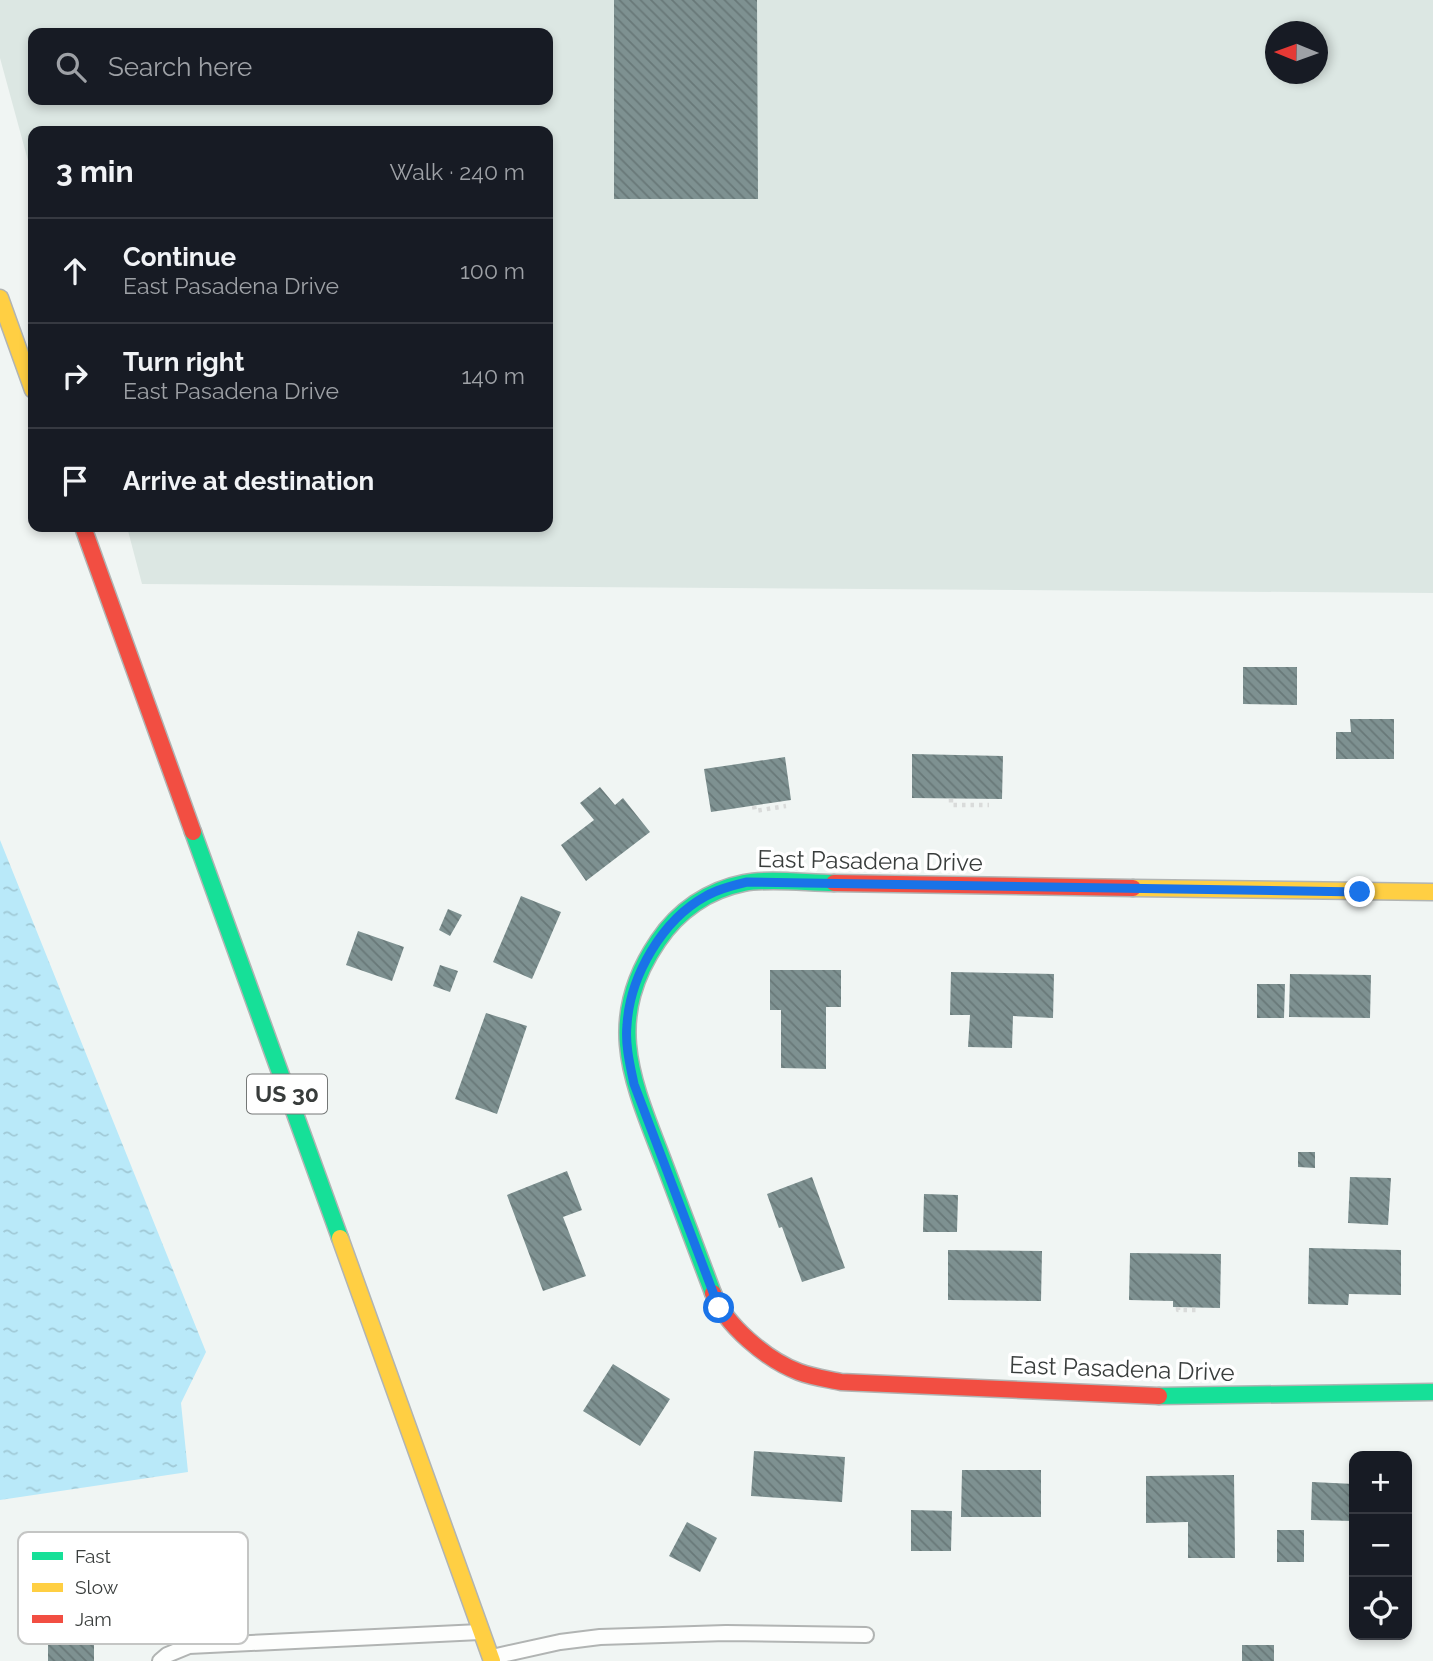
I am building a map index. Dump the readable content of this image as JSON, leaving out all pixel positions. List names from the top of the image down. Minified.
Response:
{"streets":{"street":["East Pasadena Drive","US 30"]},"legend":["Fast","Slow","Jam"],"north":"left","page":{"search":"Search here","heading":["3 min","Walk · 240 m"],"list":[["Continue","East Pasadena Drive","100 m"],["Turn right","East Pasadena Drive","140 m"],"Arrive at destination"],"map_buttons":["+","−"]}}
